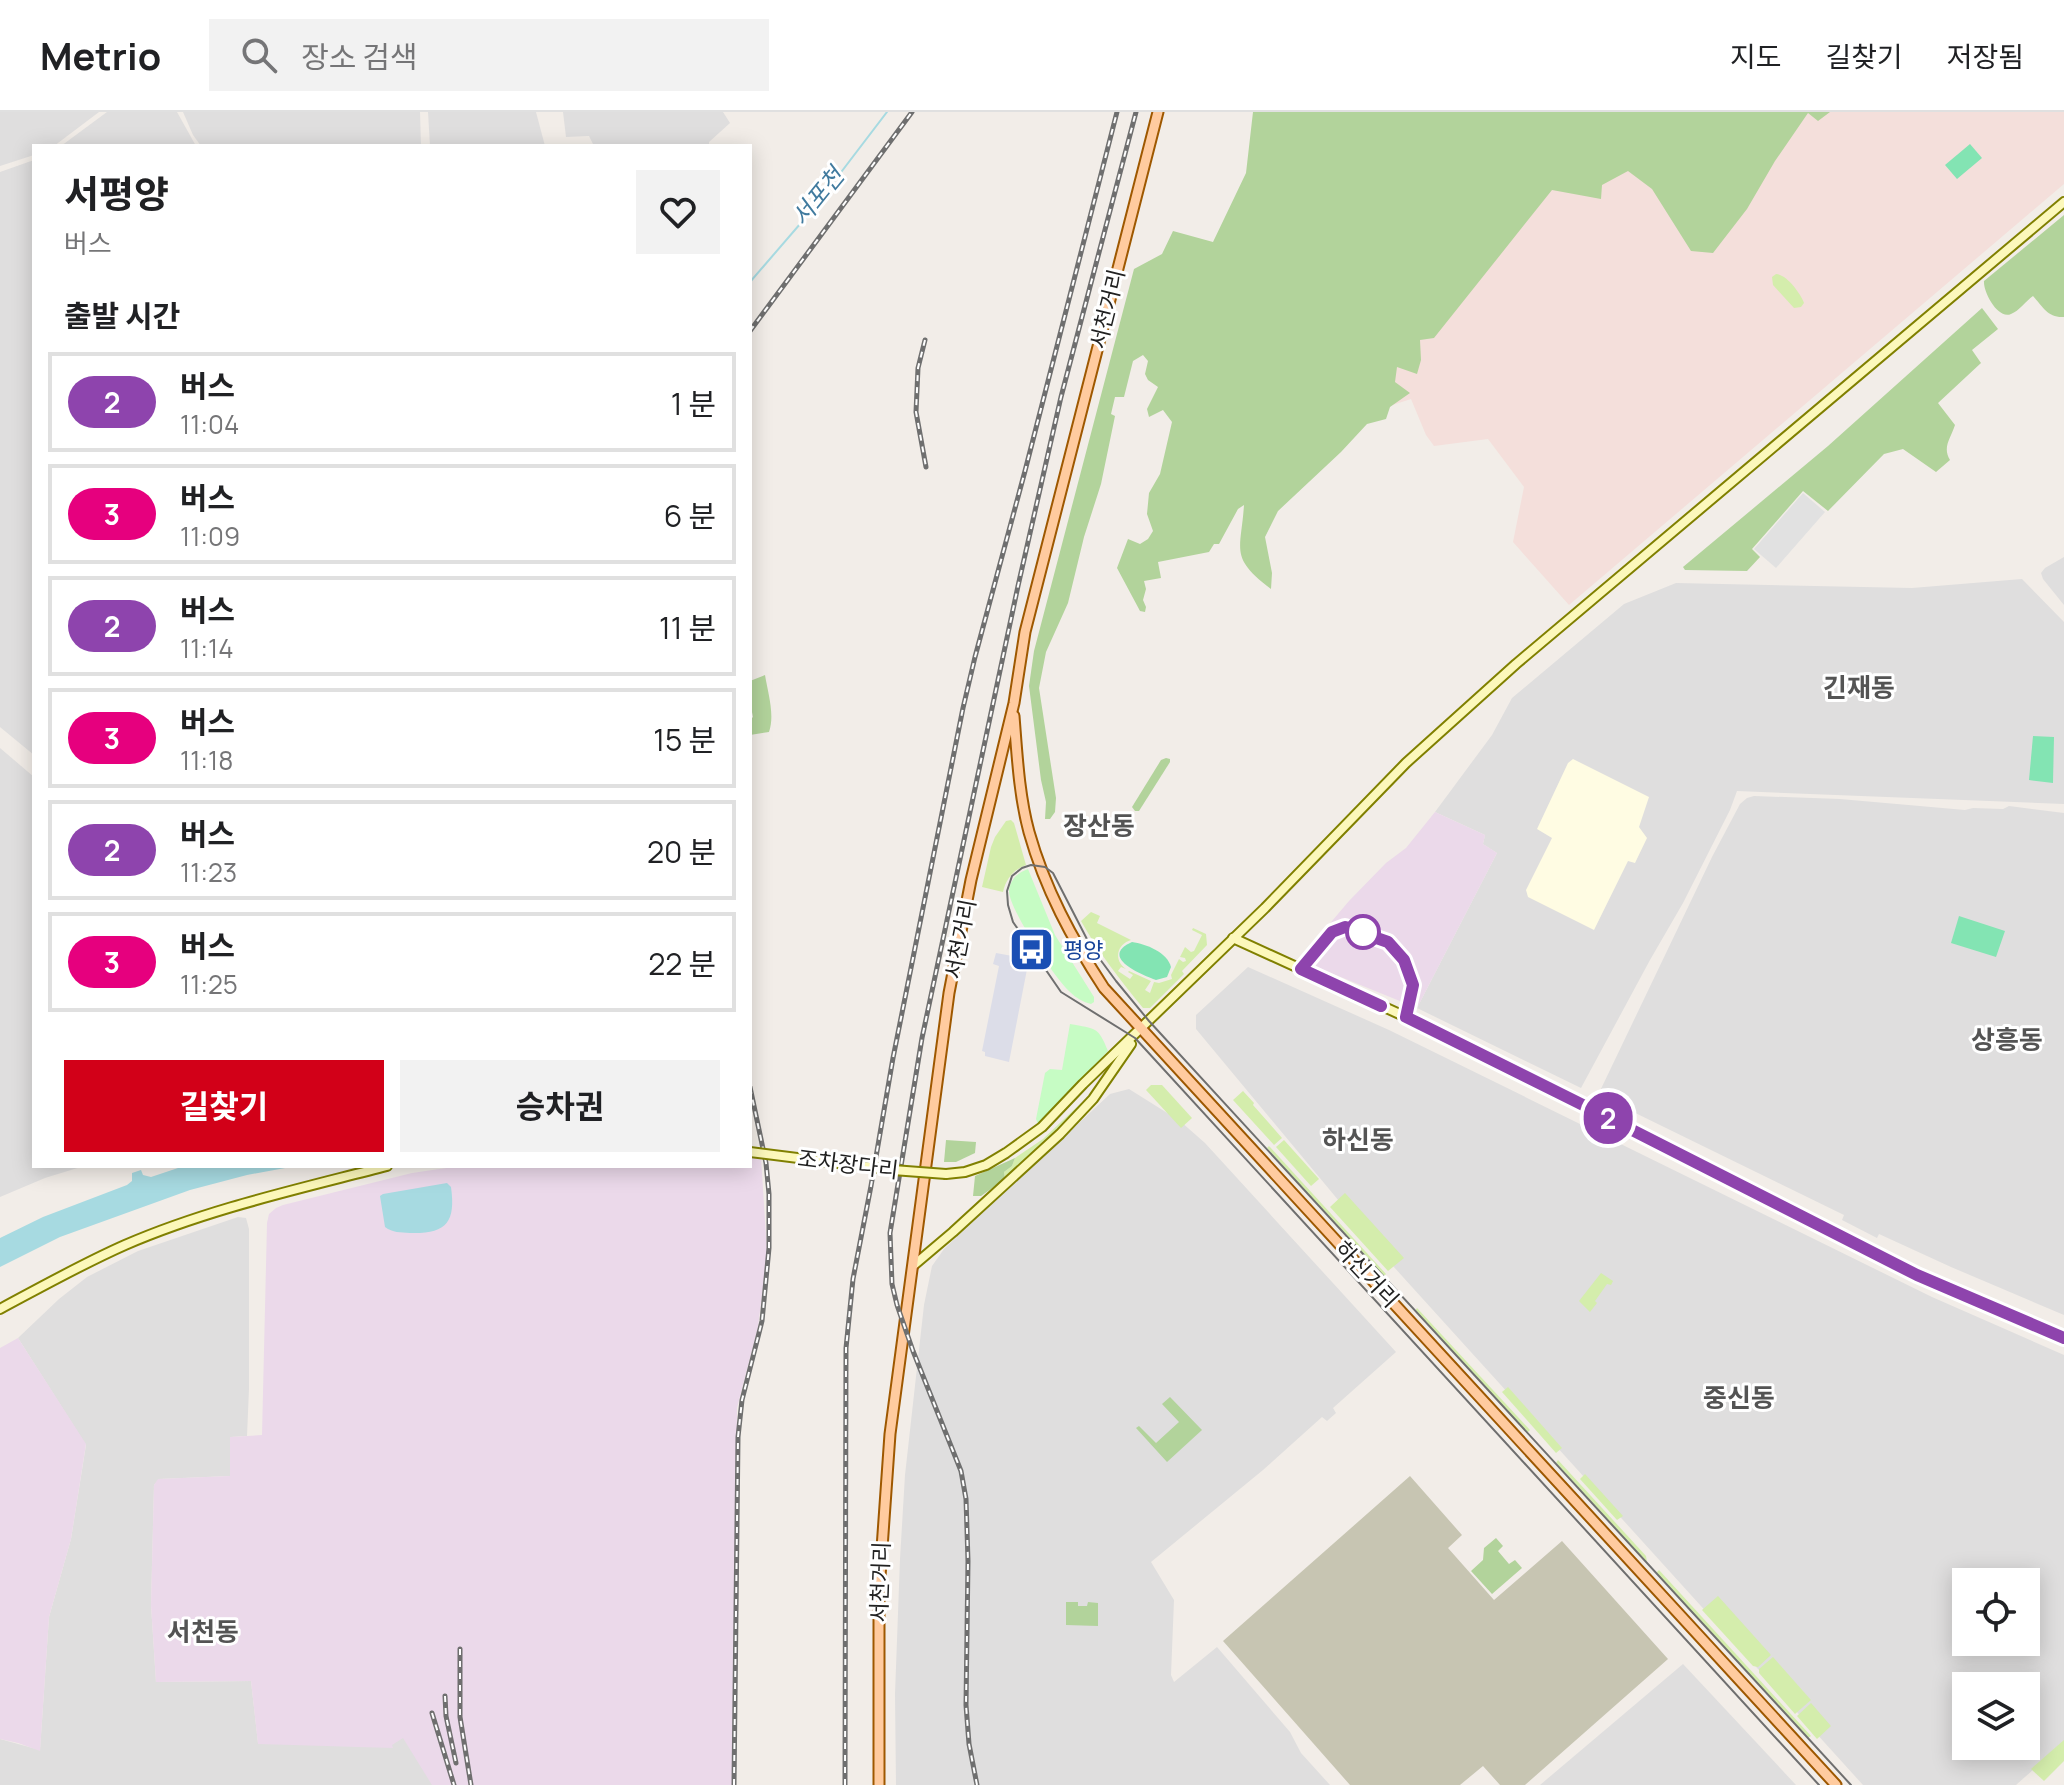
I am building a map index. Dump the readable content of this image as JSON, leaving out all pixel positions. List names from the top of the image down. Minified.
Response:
{"streets":{"main road":["서천거리","조차장다리","하신거리"]},"crossings":[["서천거리","하신거리"],["조차장다리","하신거리"]],"districts":["긴재동","장산동","상흥동","하신동","중신동","서천동"],"water":["서포천"],"places":{"bus stop":["평양"]},"lines":["bus line 2"],"page":{"header":"Metrio","search":"장소 검색","nav":["지도","길찾기","저장됨"],"on_map":"2","heading":[["서평양","버스"],"출발 시간"],"list":[{"mark":"2","name":"버스","note":"11:04","value":"1 분"},{"mark":"3","name":"버스","note":"11:09","value":"6 분"},{"mark":"2","name":"버스","note":"11:14","value":"11 분"},{"mark":"3","name":"버스","note":"11:18","value":"15 분"},{"mark":"2","name":"버스","note":"11:23","value":"20 분"},{"mark":"3","name":"버스","note":"11:25","value":"22 분"}],"buttons":["길찾기","승차권"]}}
